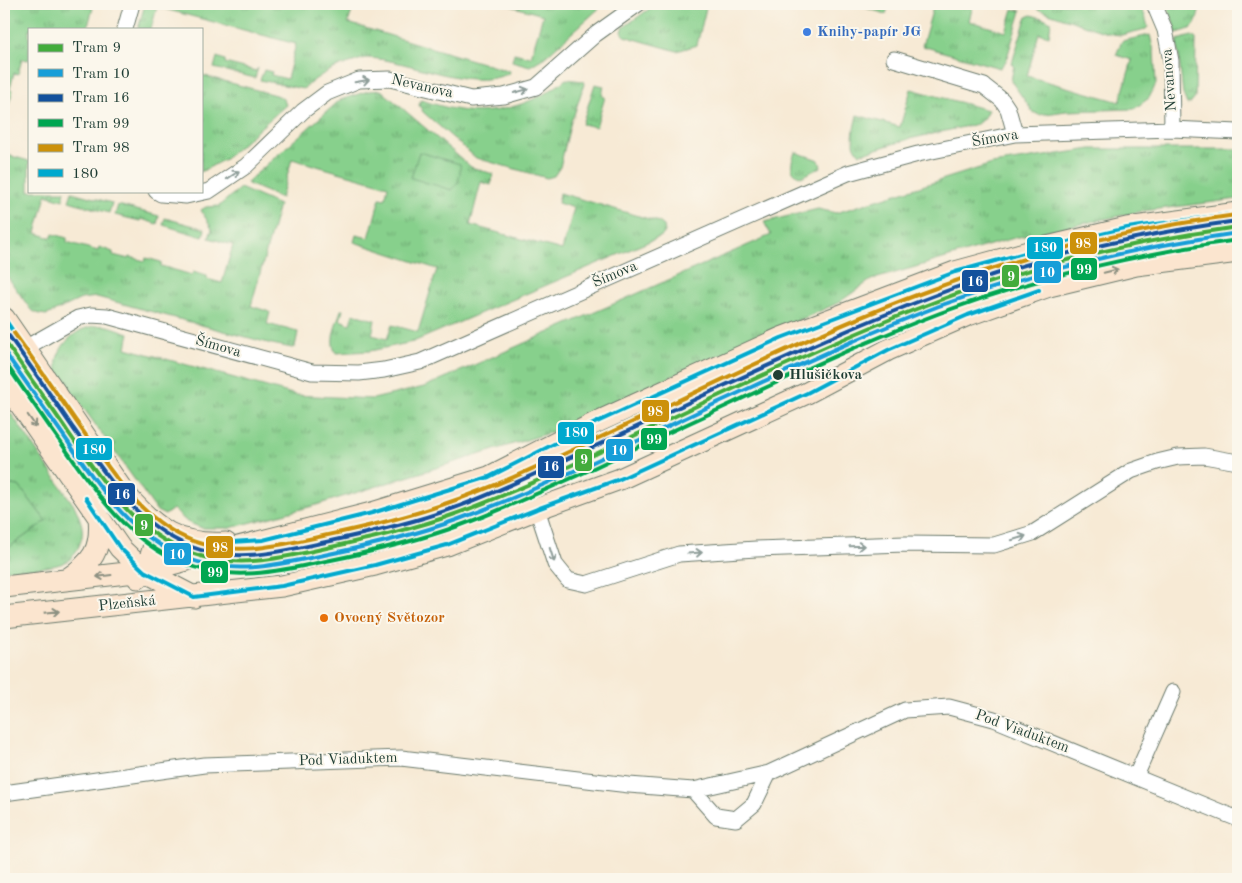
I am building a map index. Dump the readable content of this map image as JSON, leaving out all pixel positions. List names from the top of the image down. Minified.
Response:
{"streets":{"main road":["Plzeňská"],"street":["Nevanova","Šímova","Pod Viaduktem"]},"crossings":[["Nevanova","Šímova"]],"one_way":["Nevanova"],"places":["Knihy-papír JG","Hlušičkova","Ovocný Světozor"],"lines":["transit line 180","tram line 98","tram line 16","tram line 9","tram line 10","tram line 99"],"legend":["Tram 9","Tram 10","Tram 16","Tram 99","Tram 98","180"]}
